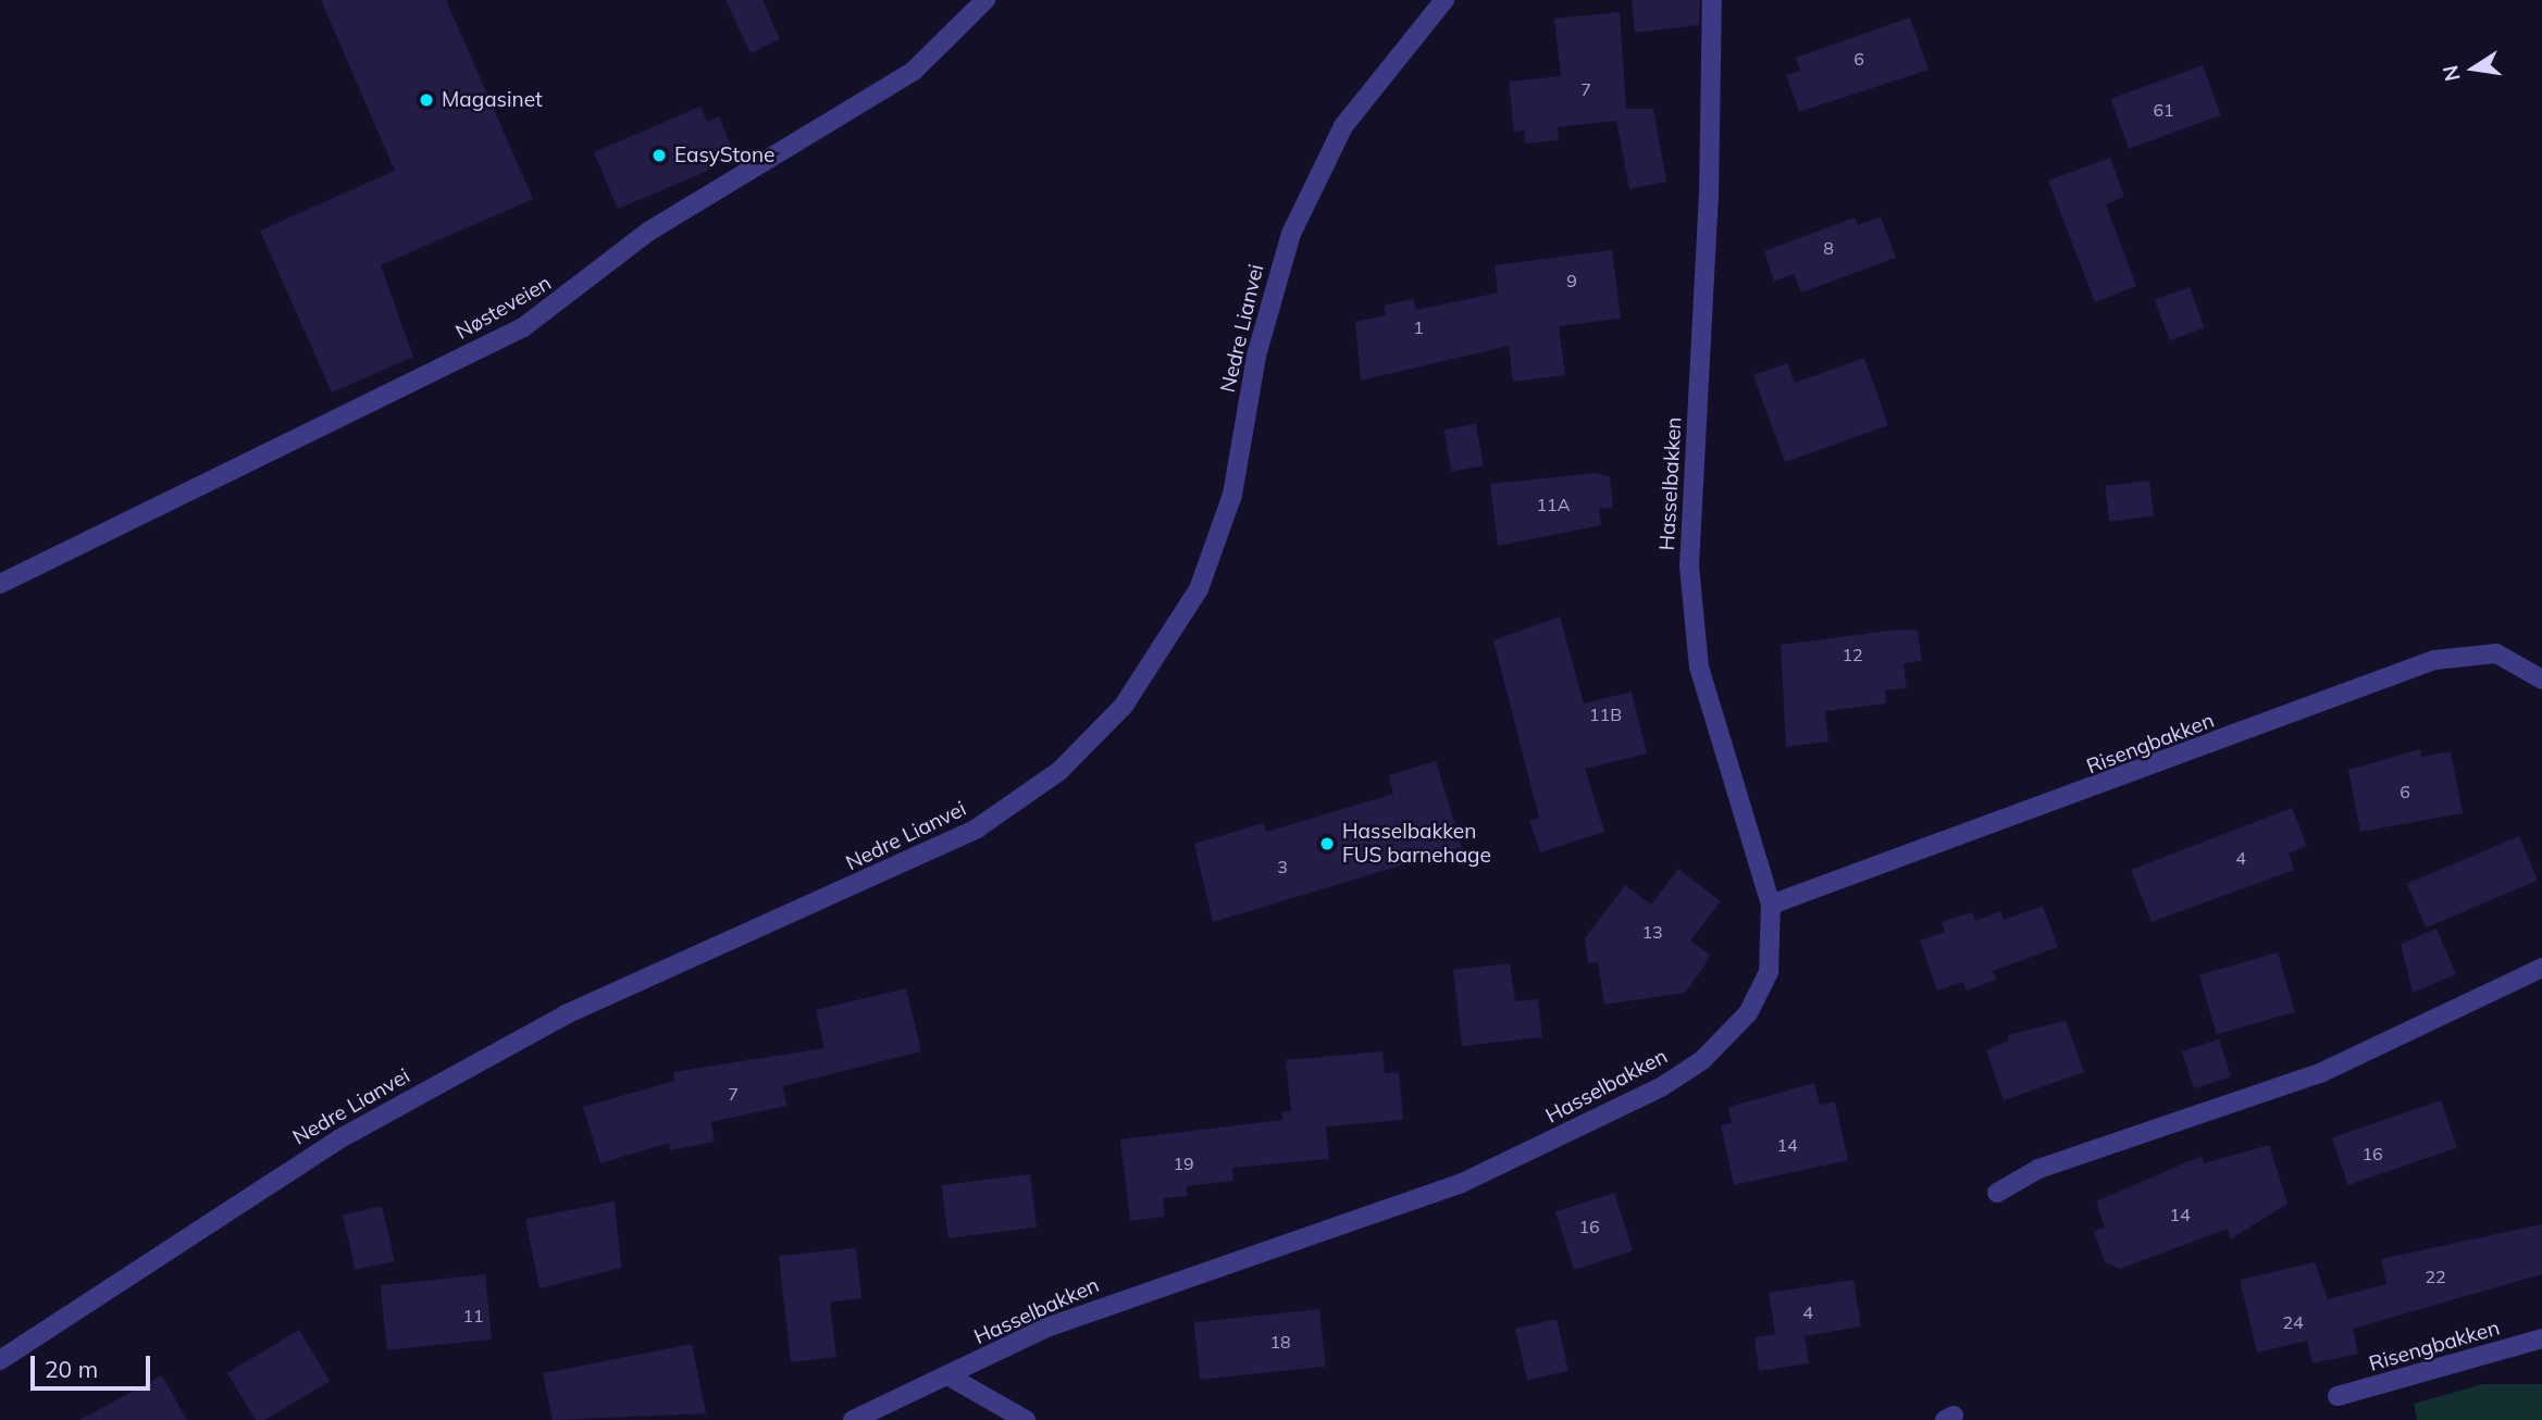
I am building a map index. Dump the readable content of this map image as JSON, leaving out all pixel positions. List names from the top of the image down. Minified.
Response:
{"streets":{"street":["Nøsteveien","Nedre Lianvei","Hasselbakken","Risengbakken"]},"crossings":[["Hasselbakken","Risengbakken"]],"places":["Magasinet","EasyStone","Hasselbakken FUS barnehage"],"house_numbers":["6","7","61","8","9","1","11A","12","11B","6","4","3","13","7","14","16","19","14","16","22","4","11","24","18"],"scale_bar":"20 m","north":"left"}
